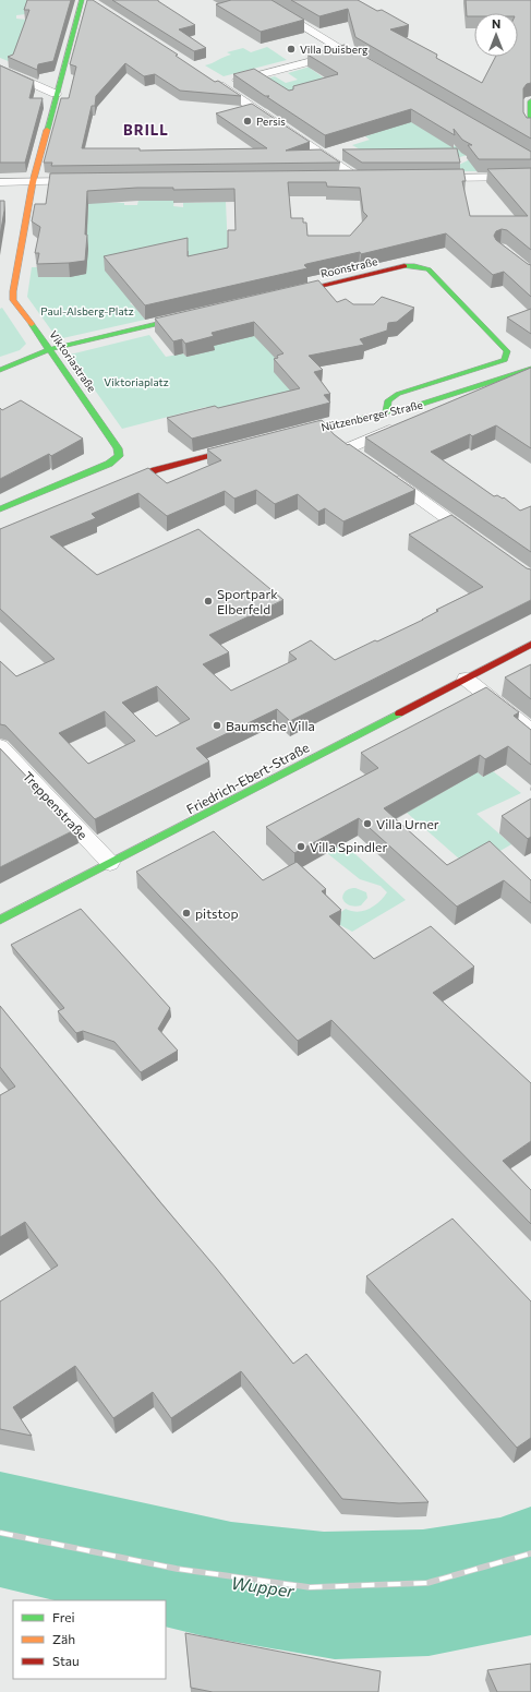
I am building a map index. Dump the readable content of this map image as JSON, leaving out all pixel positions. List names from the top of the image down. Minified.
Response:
{"streets":{"street":["Roonstraße","Viktoriastraße","Nützenberger Straße","Friedrich-Ebert-Straße","Treppenstraße"]},"crossings":[["Roonstraße","Nützenberger Straße"],["Friedrich-Ebert-Straße","Treppenstraße"]],"districts":["BRILL"],"water":["Wupper"],"parks":["Paul-Alsberg-Platz","Viktoriaplatz"],"places":["Villa Duisberg","Persis","Sportpark Elberfeld","Baumsche Villa","Villa Urner","Villa Spindler","pitstop"],"legend":["Frei","Zäh","Stau"],"north":"top"}
